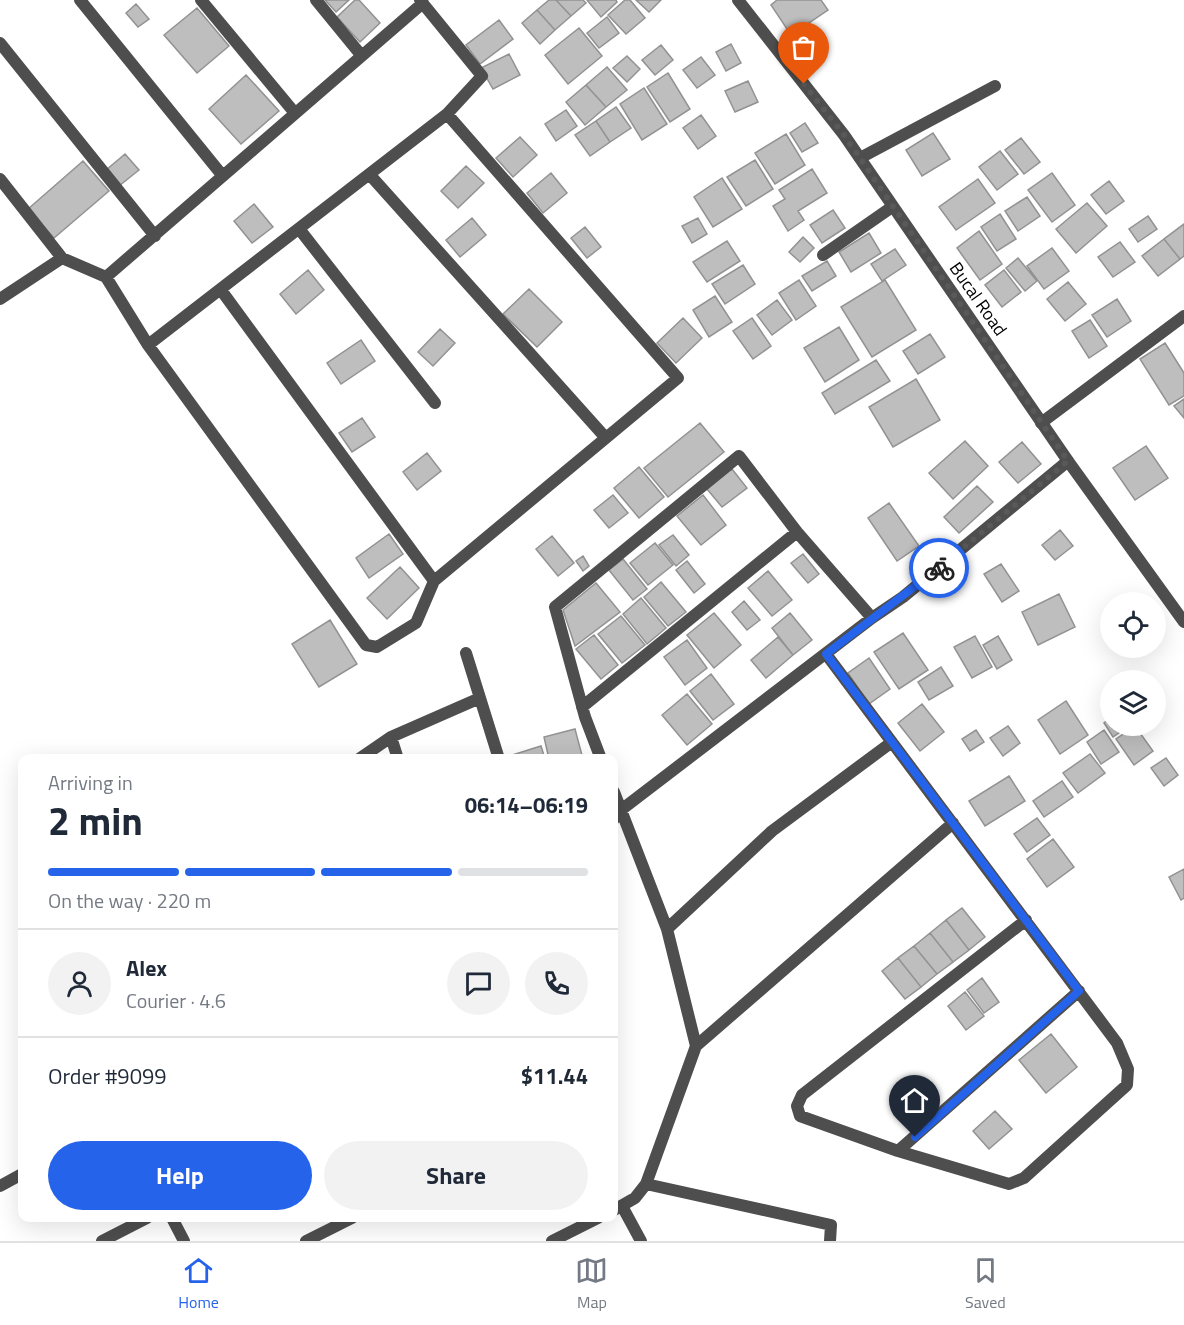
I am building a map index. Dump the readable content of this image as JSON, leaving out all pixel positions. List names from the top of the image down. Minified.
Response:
{"streets":{"street":["Bucal Road"]},"page":{"heading":["2 min","Arriving in","06:14–06:19"],"panel":["Alex","Courier · 4.6","Order #9099","$11.44"],"bar":"On the way · 220 m","buttons":["Help","Share"],"tabs":["Home","Map","Saved"]}}
